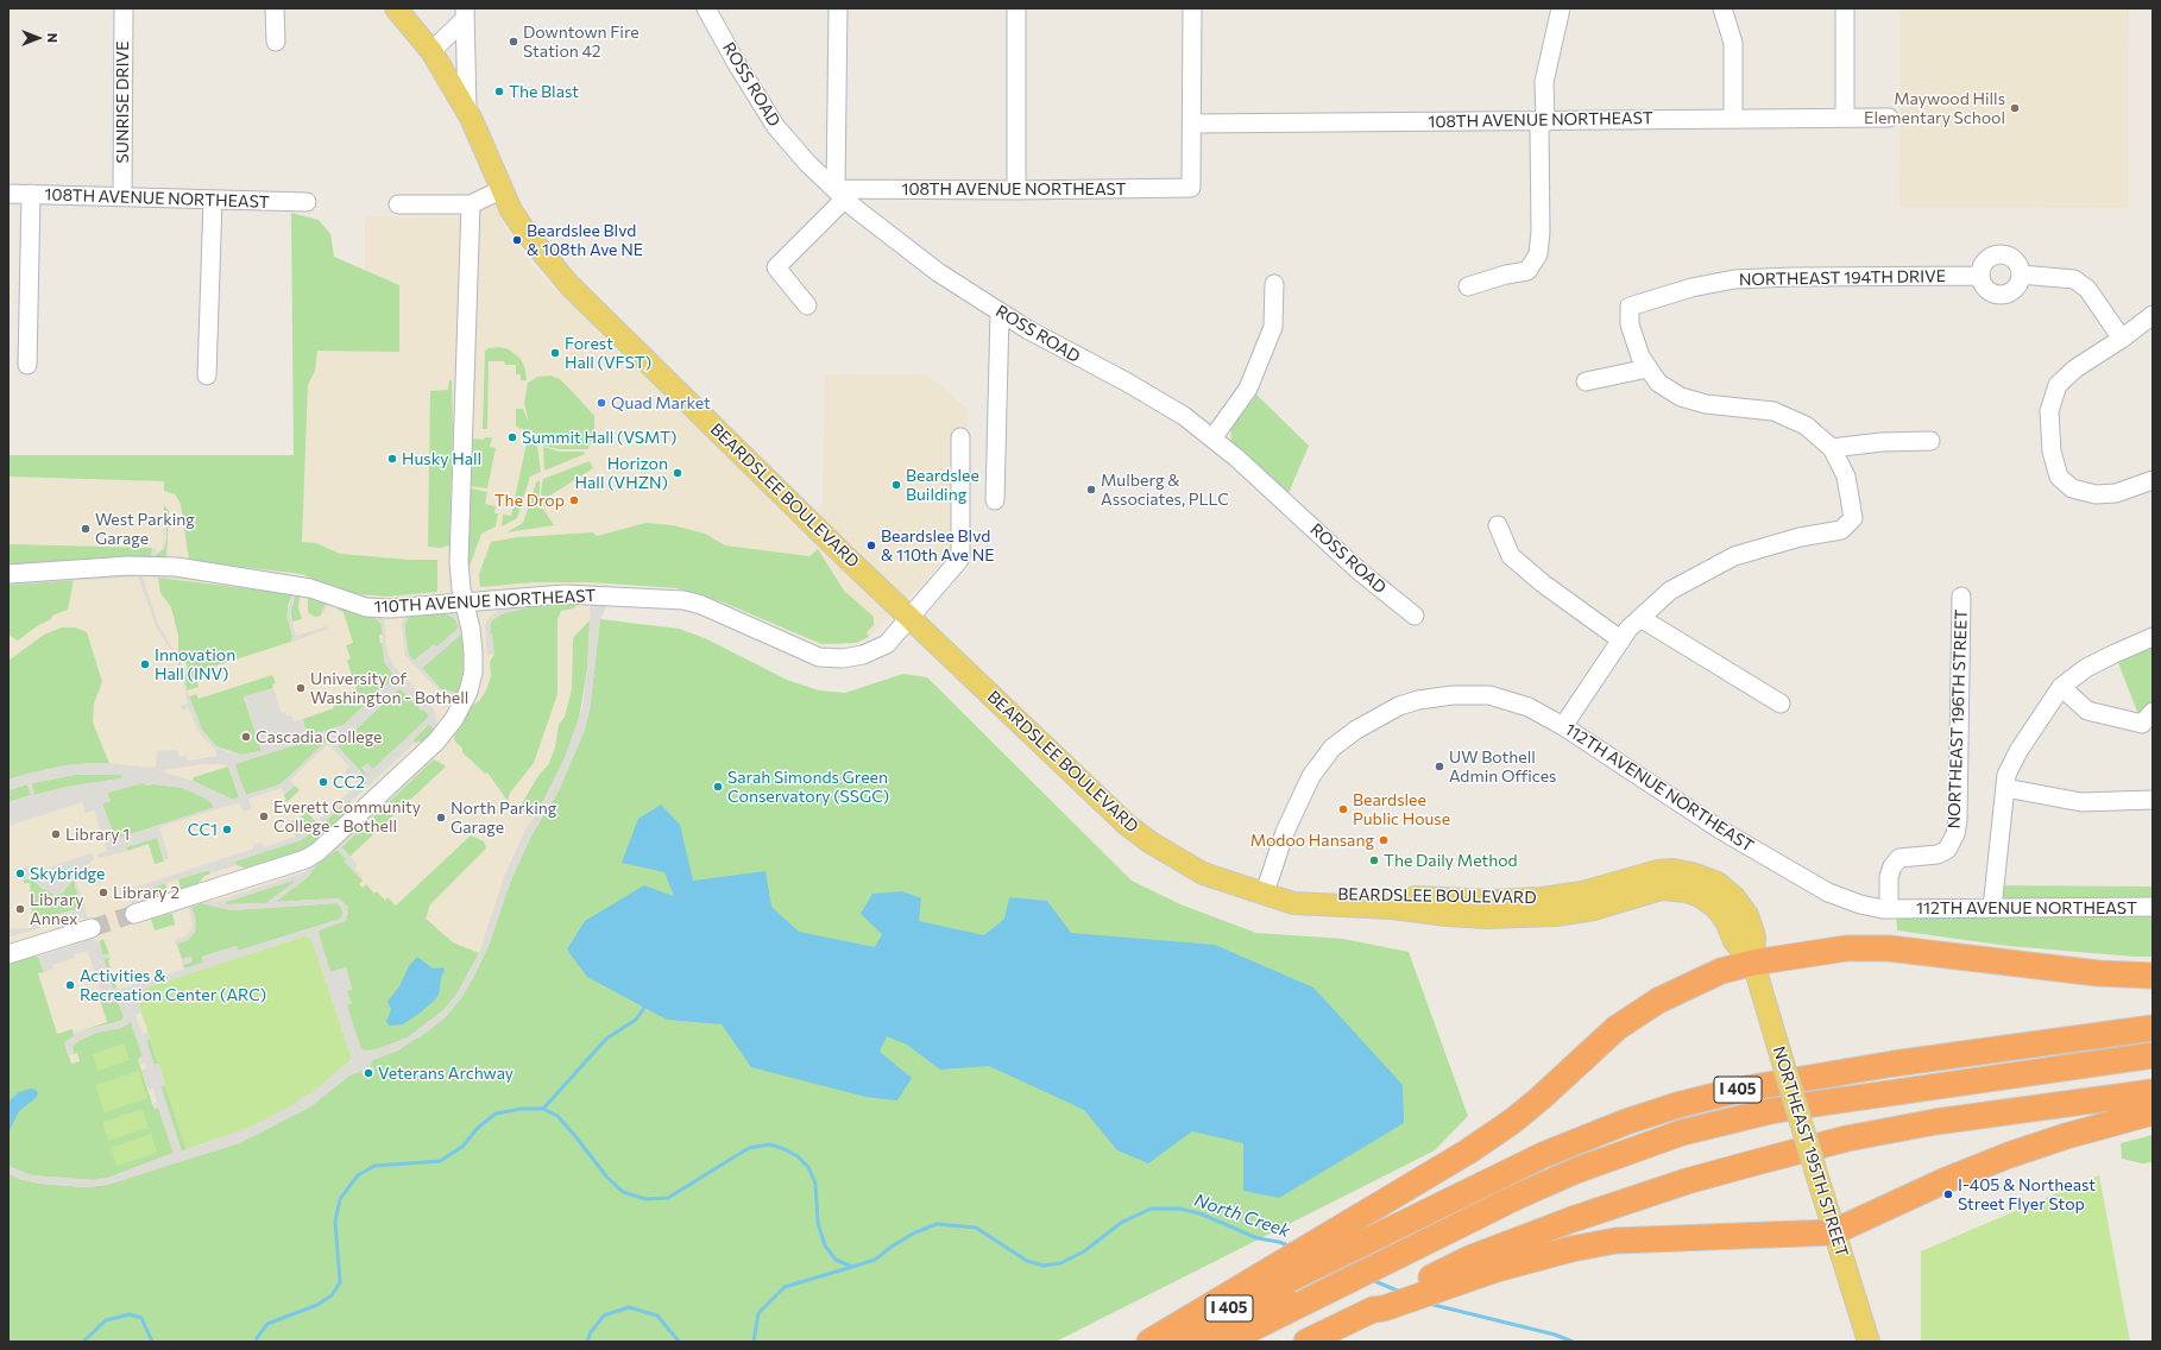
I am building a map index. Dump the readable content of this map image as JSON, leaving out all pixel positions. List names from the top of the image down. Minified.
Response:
{"streets":{"highway":["I 405"],"main road":["BEARDSLEE BOULEVARD","NORTHEAST 195TH STREET"],"street":["ROSS ROAD","SUNRISE DRIVE","108TH AVENUE NORTHEAST","NORTHEAST 194TH DRIVE","110TH AVENUE NORTHEAST","NORTHEAST 196TH STREET","112TH AVENUE NORTHEAST"]},"crossings":[["ROSS ROAD","108TH AVENUE NORTHEAST"],["SUNRISE DRIVE","108TH AVENUE NORTHEAST"],["NORTHEAST 194TH DRIVE","112TH AVENUE NORTHEAST"],["BEARDSLEE BOULEVARD","110TH AVENUE NORTHEAST"],["BEARDSLEE BOULEVARD","112TH AVENUE NORTHEAST"],["BEARDSLEE BOULEVARD","NORTHEAST 195TH STREET"],["NORTHEAST 196TH STREET","112TH AVENUE NORTHEAST"]],"water":["North Creek"],"places":["Downtown Fire Station 42","The Blast","Maywood Hills Elementary School","Beardslee Blvd & 108th Ave NE","Forest Hall (VFST)","Quad Market","Summit Hall (VSMT)","Husky Hall","Horizon Hall (VHZN)","Beardslee Building","Mulberg & Associates, PLLC","The Drop","West Parking Garage","Beardslee Blvd & 110th Ave NE","Innovation Hall (INV)","University of Washington - Bothell","Cascadia College","UW Bothell Admin Offices","CC2","Sarah Simonds Green Conservatory (SSGC)","Beardslee Public House","Everett Community College - Bothell","North Parking Garage","CC1","Library 1","Modoo Hansang","The Daily Method","Skybridge","Library 2","Library Annex","Activities & Recreation Center (ARC)","Veterans Archway","I-405 & Northeast Street Flyer Stop"],"north":"right"}
